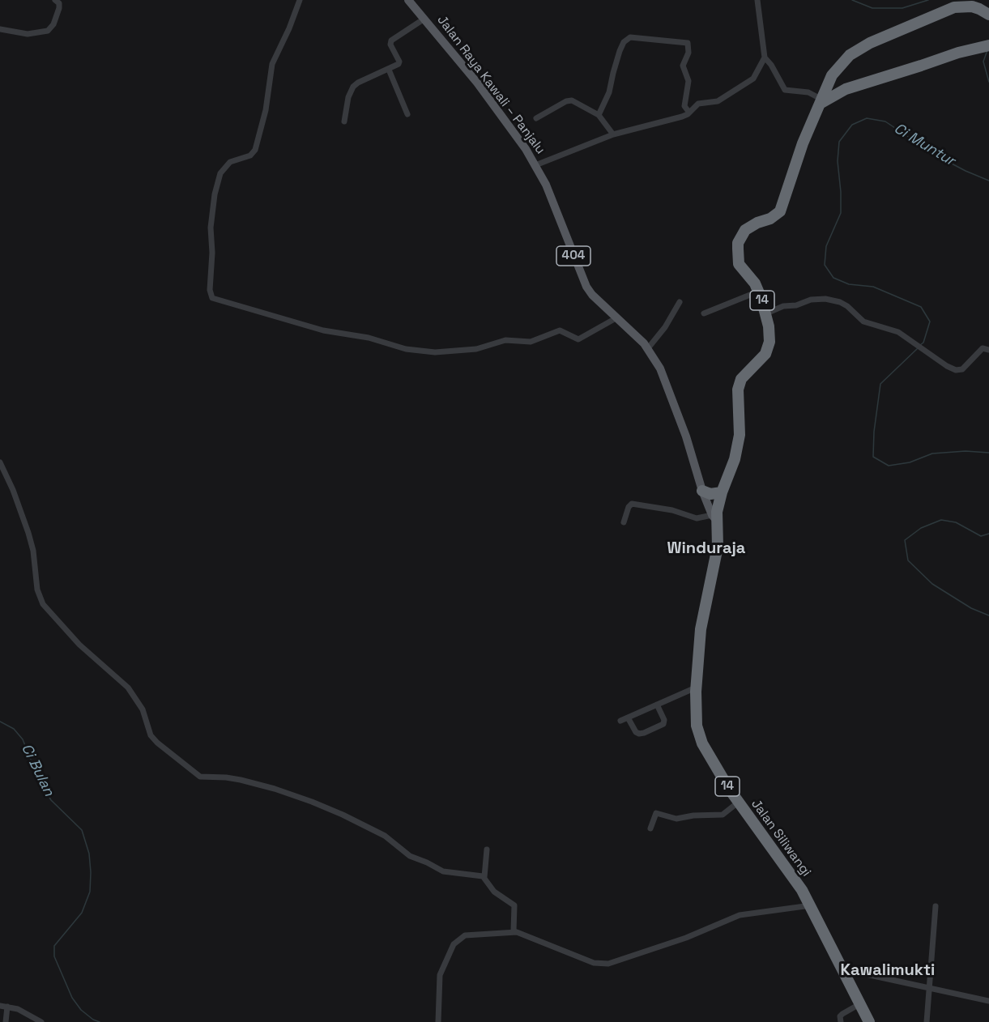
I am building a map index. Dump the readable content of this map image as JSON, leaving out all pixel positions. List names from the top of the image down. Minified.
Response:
{"streets":{"highway":["14","Jalan Siliwangi"],"main road":["Jalan Raya Kawali – Panjalu","404"]},"crossings":[["Jalan Raya Kawali – Panjalu","14"],["Jalan Raya Kawali – Panjalu","Jalan Siliwangi"],["14","Jalan Siliwangi"]],"districts":["Winduraja","Kawalimukti"],"water":["Ci Muntur","Ci Bulan"]}
